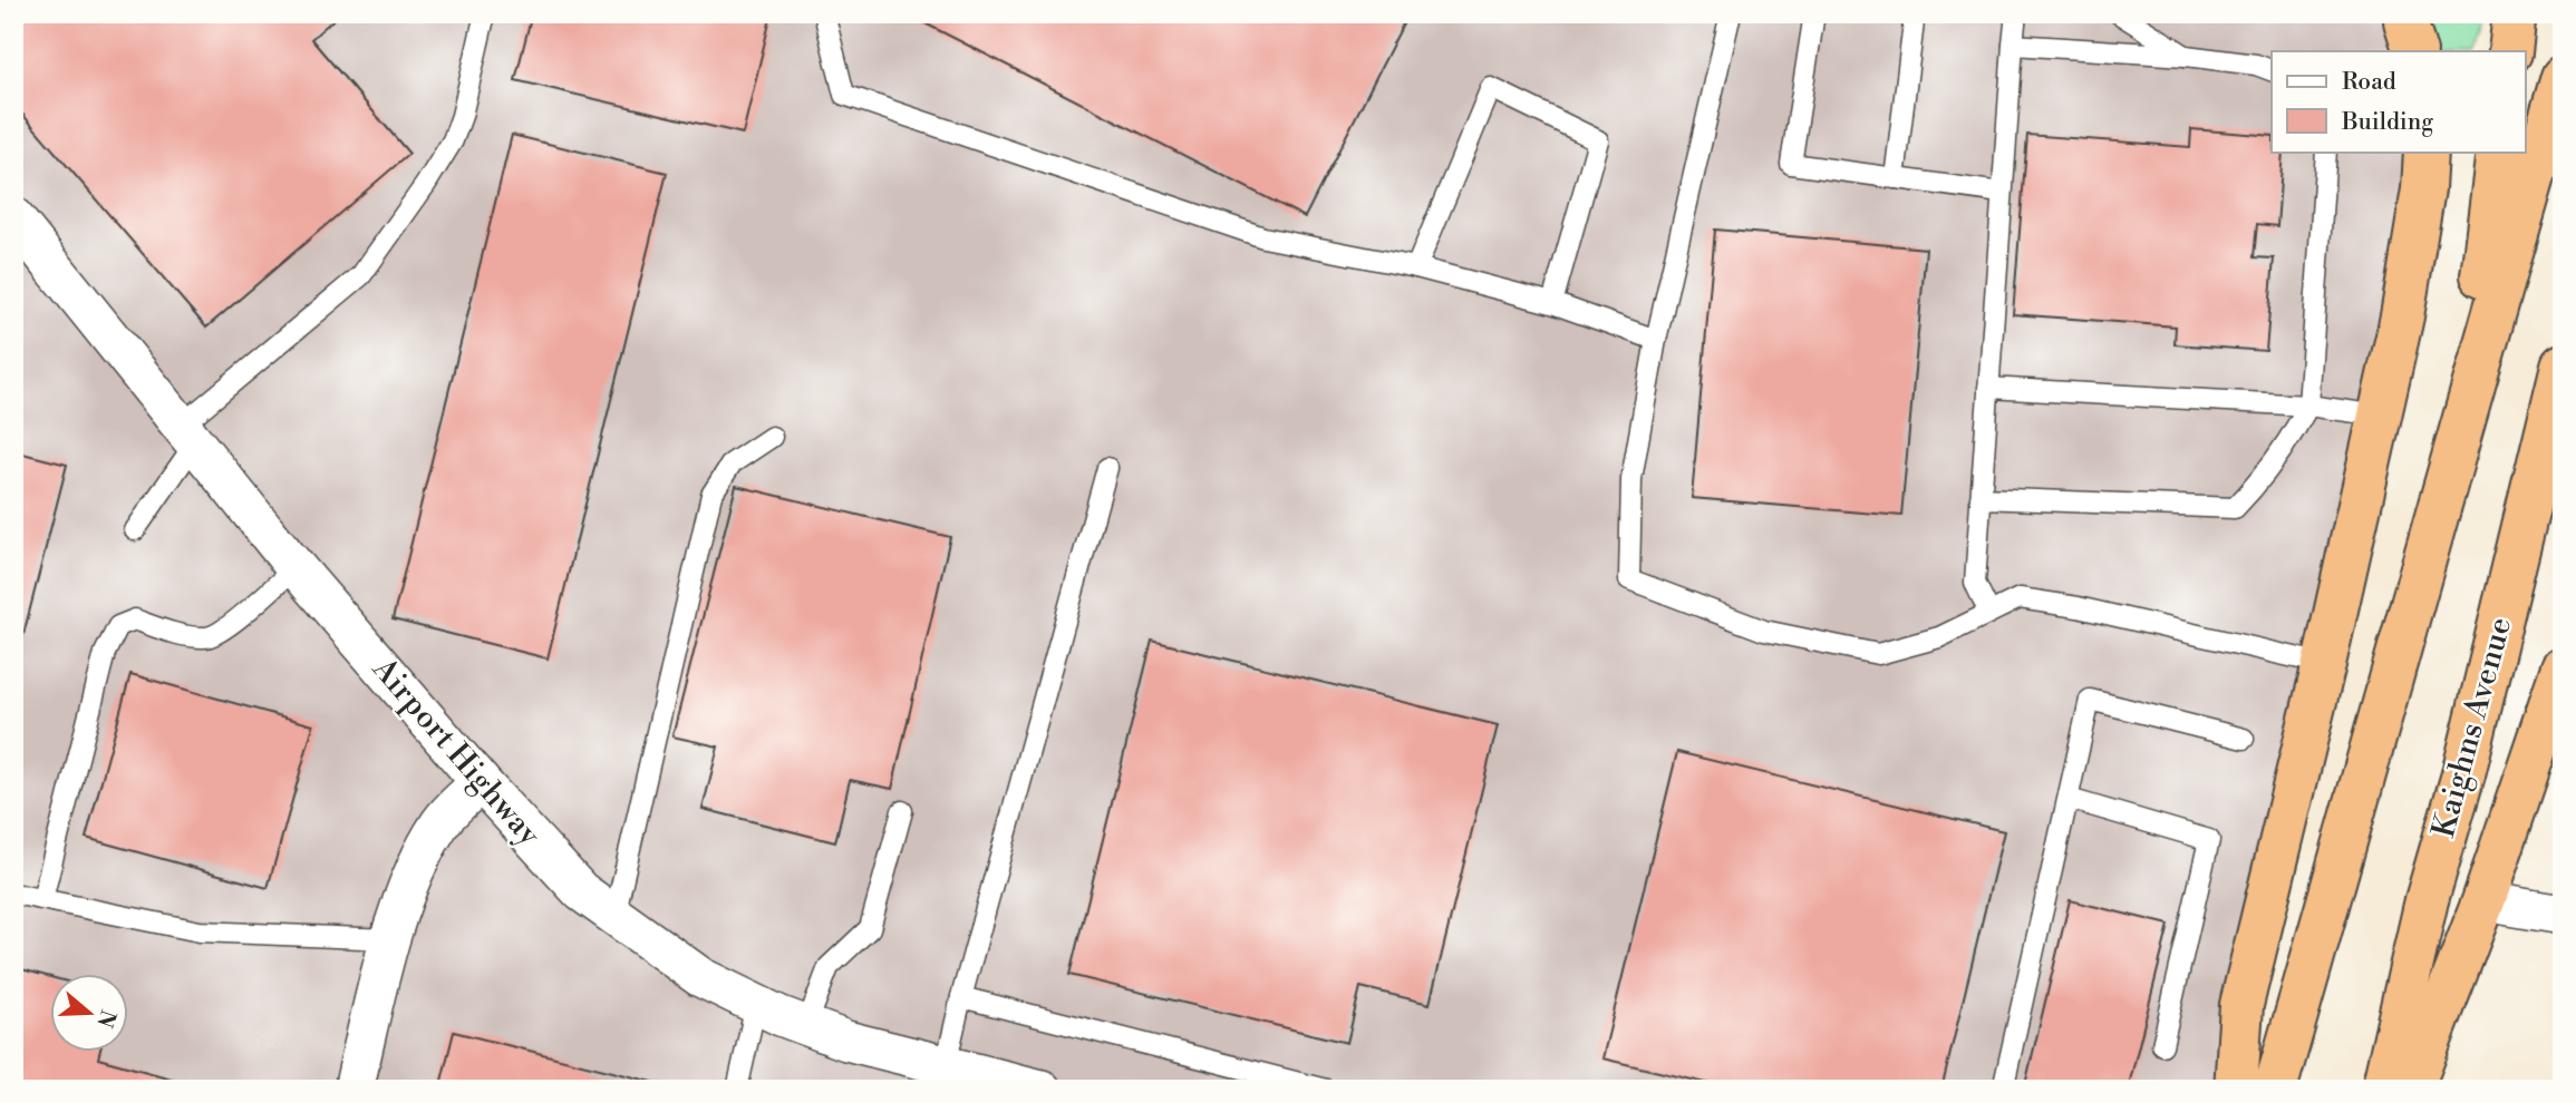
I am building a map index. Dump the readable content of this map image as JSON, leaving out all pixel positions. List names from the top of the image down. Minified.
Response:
{"streets":{"highway":["Kaighns Avenue"],"street":["Airport Highway"]},"legend":["Road","Building"],"north":"right"}
